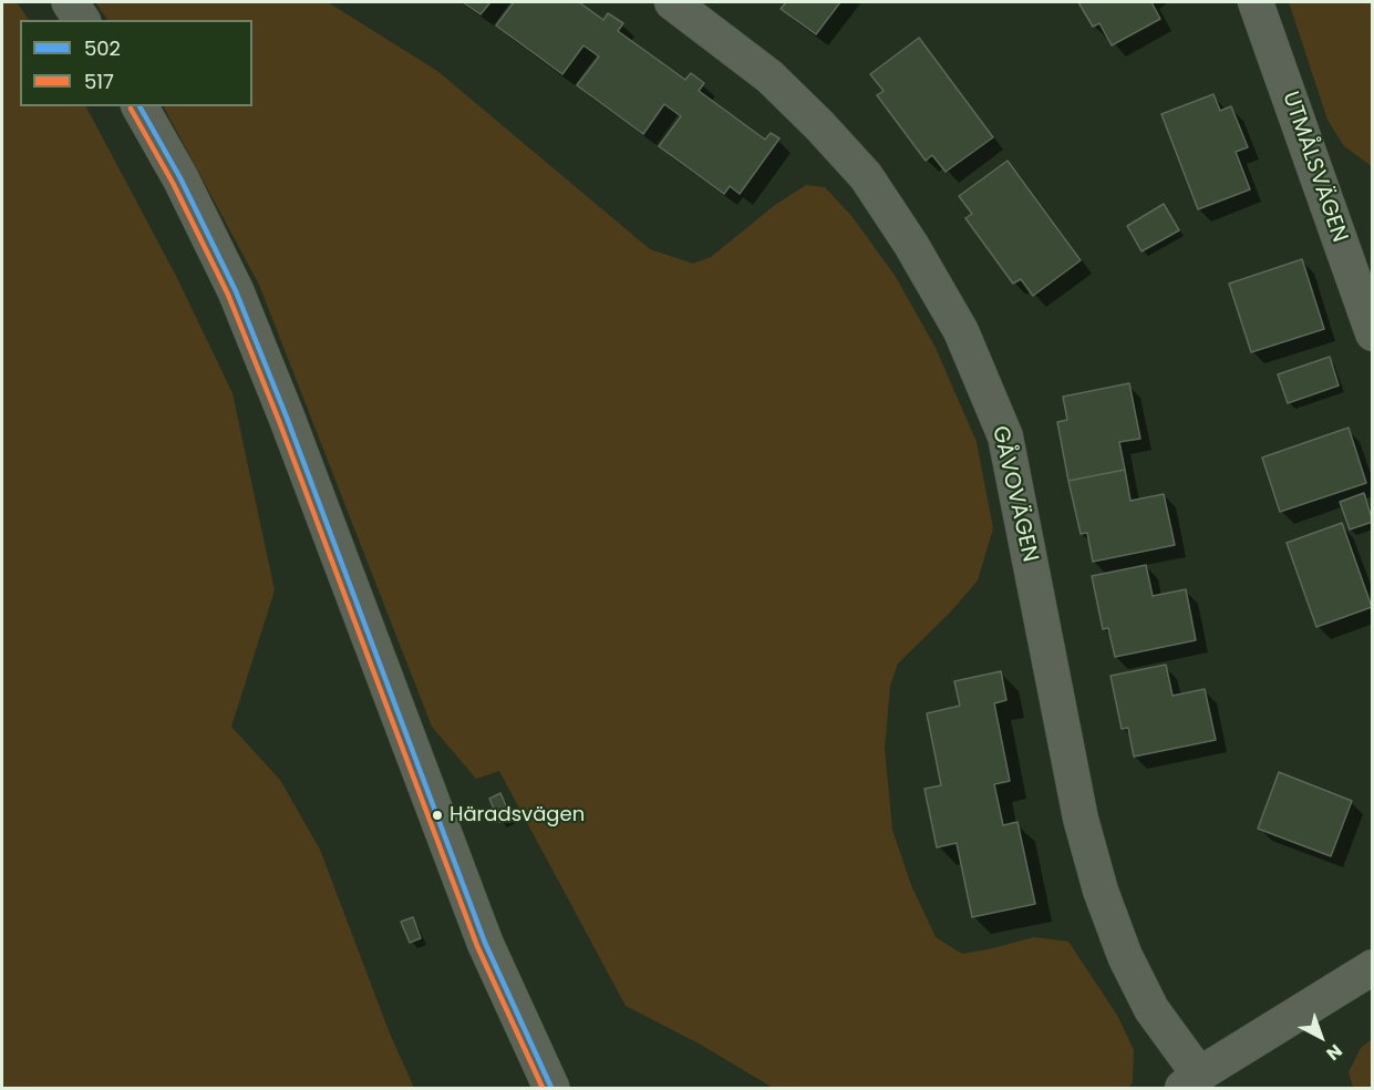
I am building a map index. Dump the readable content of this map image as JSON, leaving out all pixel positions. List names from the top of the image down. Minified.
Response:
{"streets":{"street":["UTMÅLSVÄGEN","GÅVOVÄGEN"]},"places":["Häradsvägen"],"lines":["transit line 502","transit line 517"],"legend":["502","517"],"north":"bottom right"}
